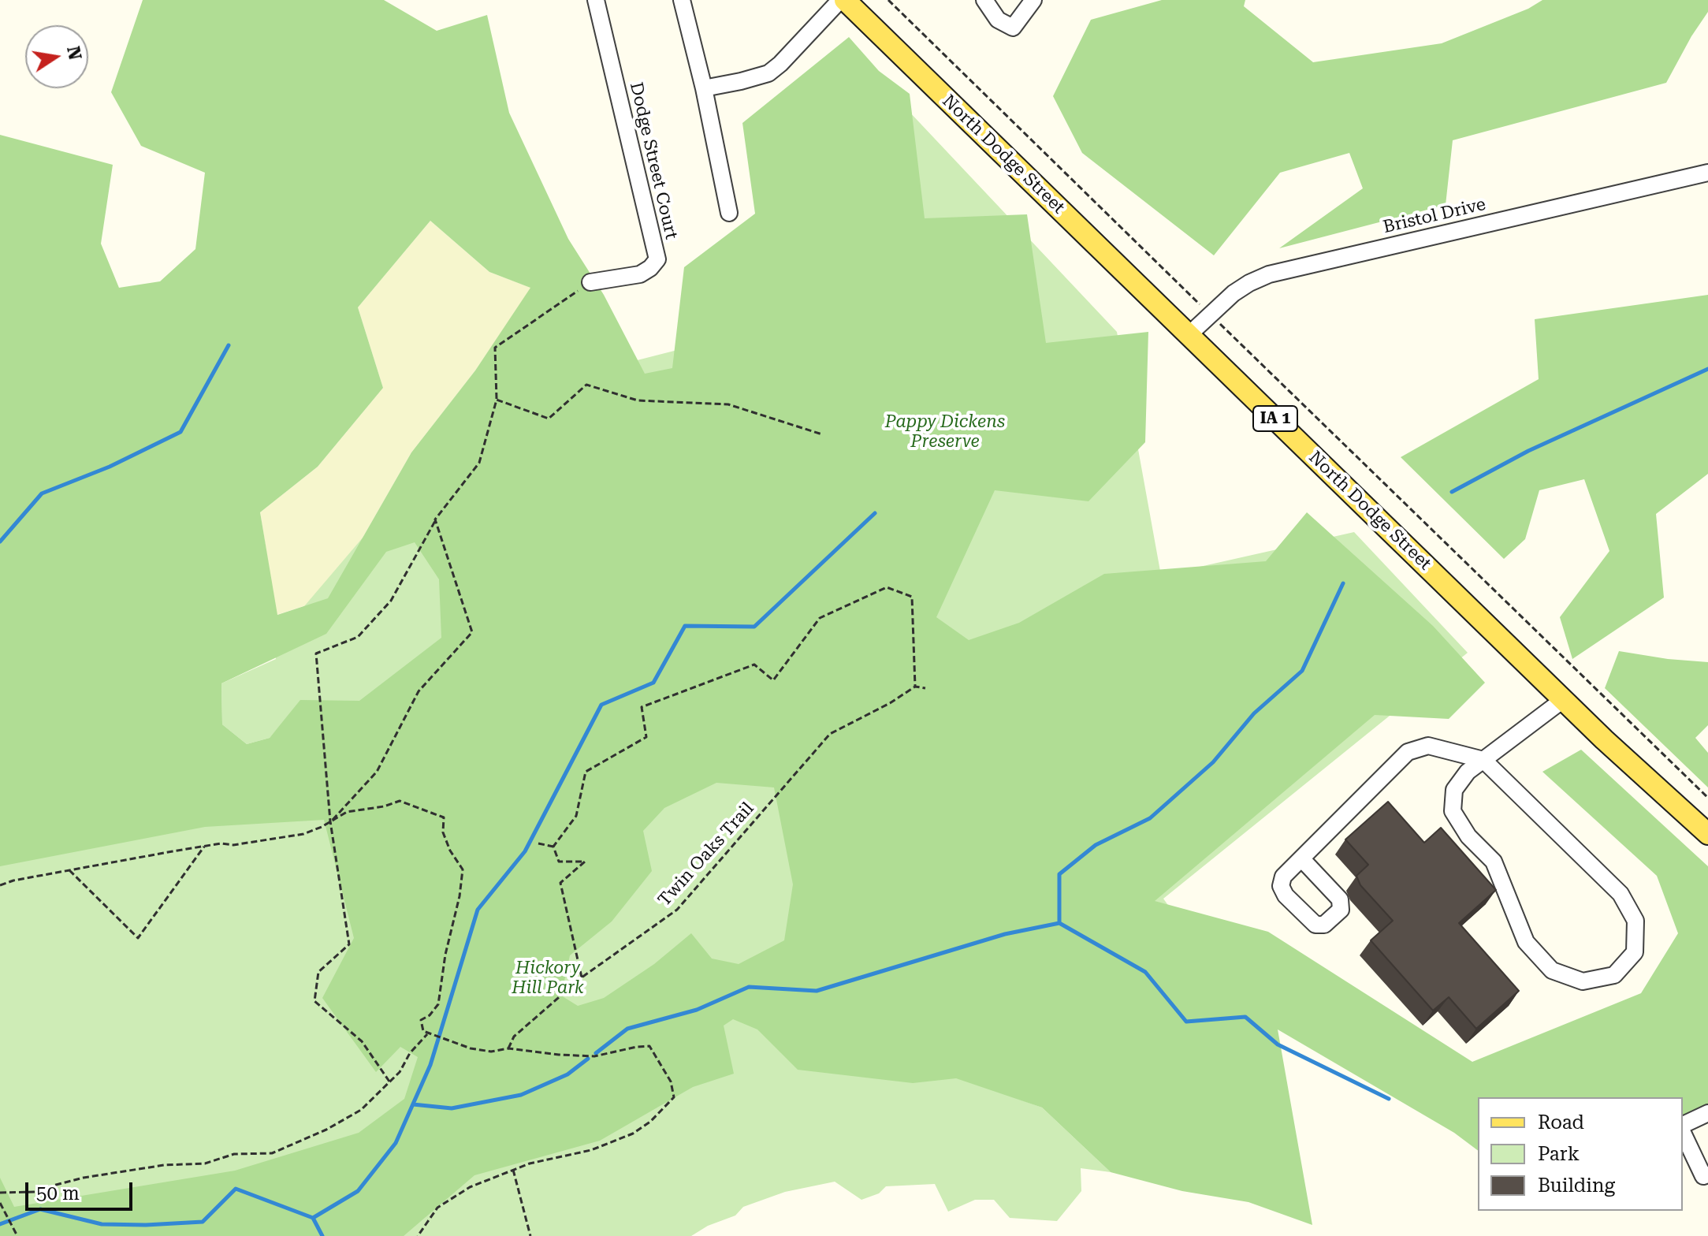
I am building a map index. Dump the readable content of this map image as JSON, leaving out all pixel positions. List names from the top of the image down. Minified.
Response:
{"streets":{"main road":["North Dodge Street","IA 1"],"street":["Dodge Street Court","Bristol Drive"],"path":["Twin Oaks Trail"]},"crossings":[["North Dodge Street","Bristol Drive"]],"parks":["Pappy Dickens Preserve","Hickory Hill Park"],"legend":["Road","Park","Building"],"scale_bar":"50 m","north":"right"}
